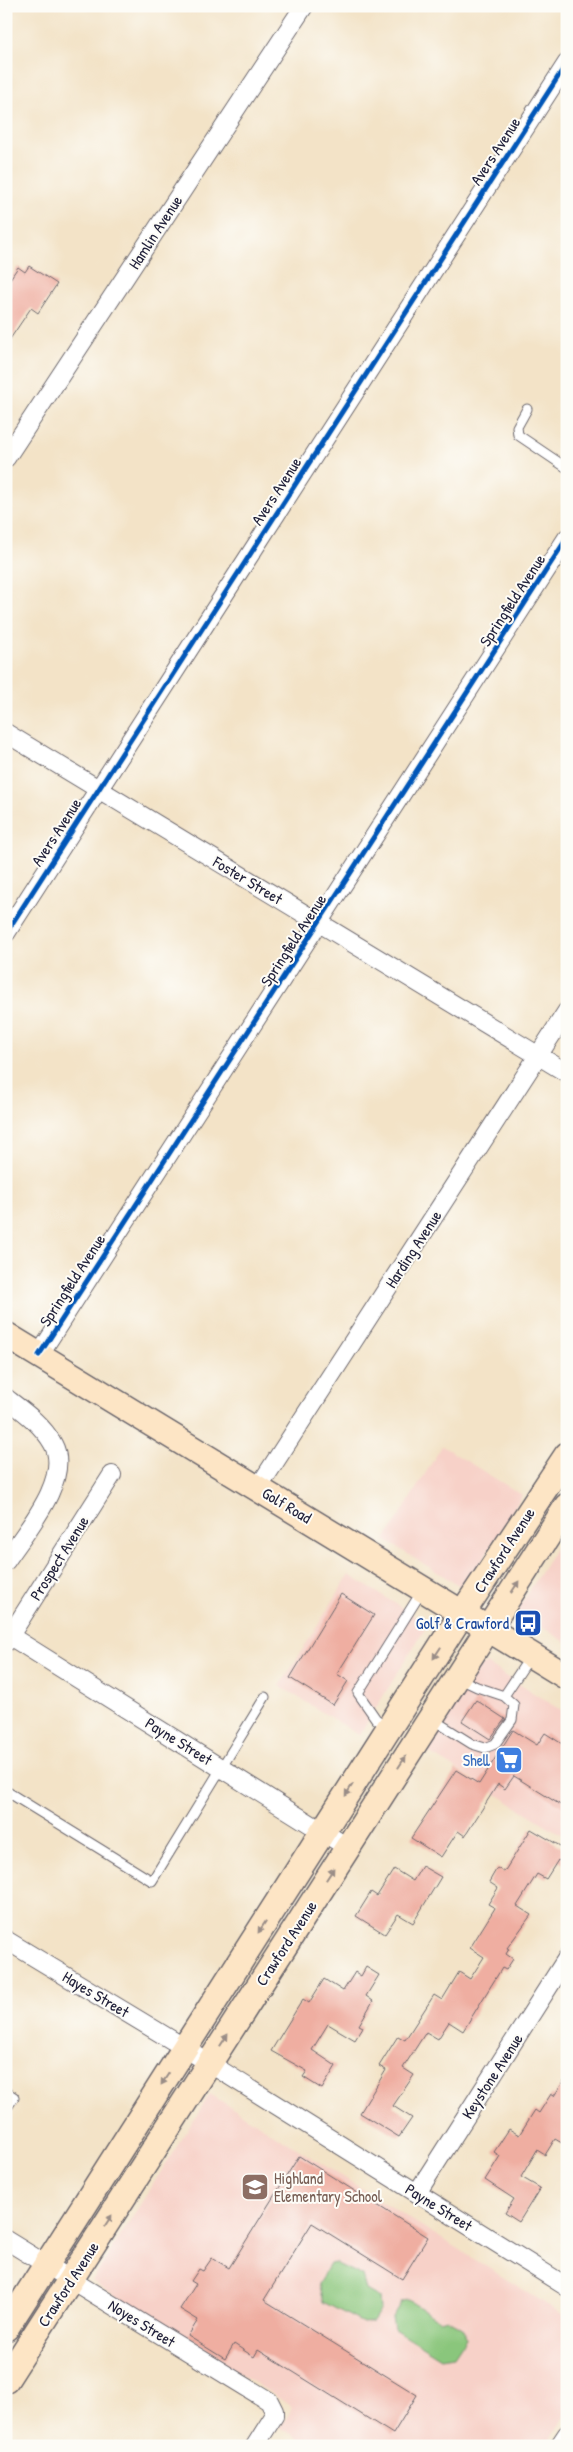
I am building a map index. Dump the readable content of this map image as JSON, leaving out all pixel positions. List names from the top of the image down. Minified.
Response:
{"streets":{"main road":["Golf Road","Crawford Avenue"],"street":["Avers Avenue","Hamlin Avenue","Springfield Avenue","Foster Street","Harding Avenue","Prospect Avenue","Payne Street","Hayes Street","Keystone Avenue","Noyes Street"]},"crossings":[["Avers Avenue","Foster Street"],["Springfield Avenue","Foster Street"],["Springfield Avenue","Golf Road"],["Foster Street","Harding Avenue"],["Harding Avenue","Golf Road"],["Golf Road","Crawford Avenue"],["Crawford Avenue","Payne Street"],["Crawford Avenue","Hayes Street"],["Crawford Avenue","Noyes Street"],["Prospect Avenue","Payne Street"],["Payne Street","Hayes Street"],["Payne Street","Keystone Avenue"]],"places":{"bus stop":["Golf & Crawford"],"supermarket":["Shell"],"school or university":["Highland Elementary School"]}}
